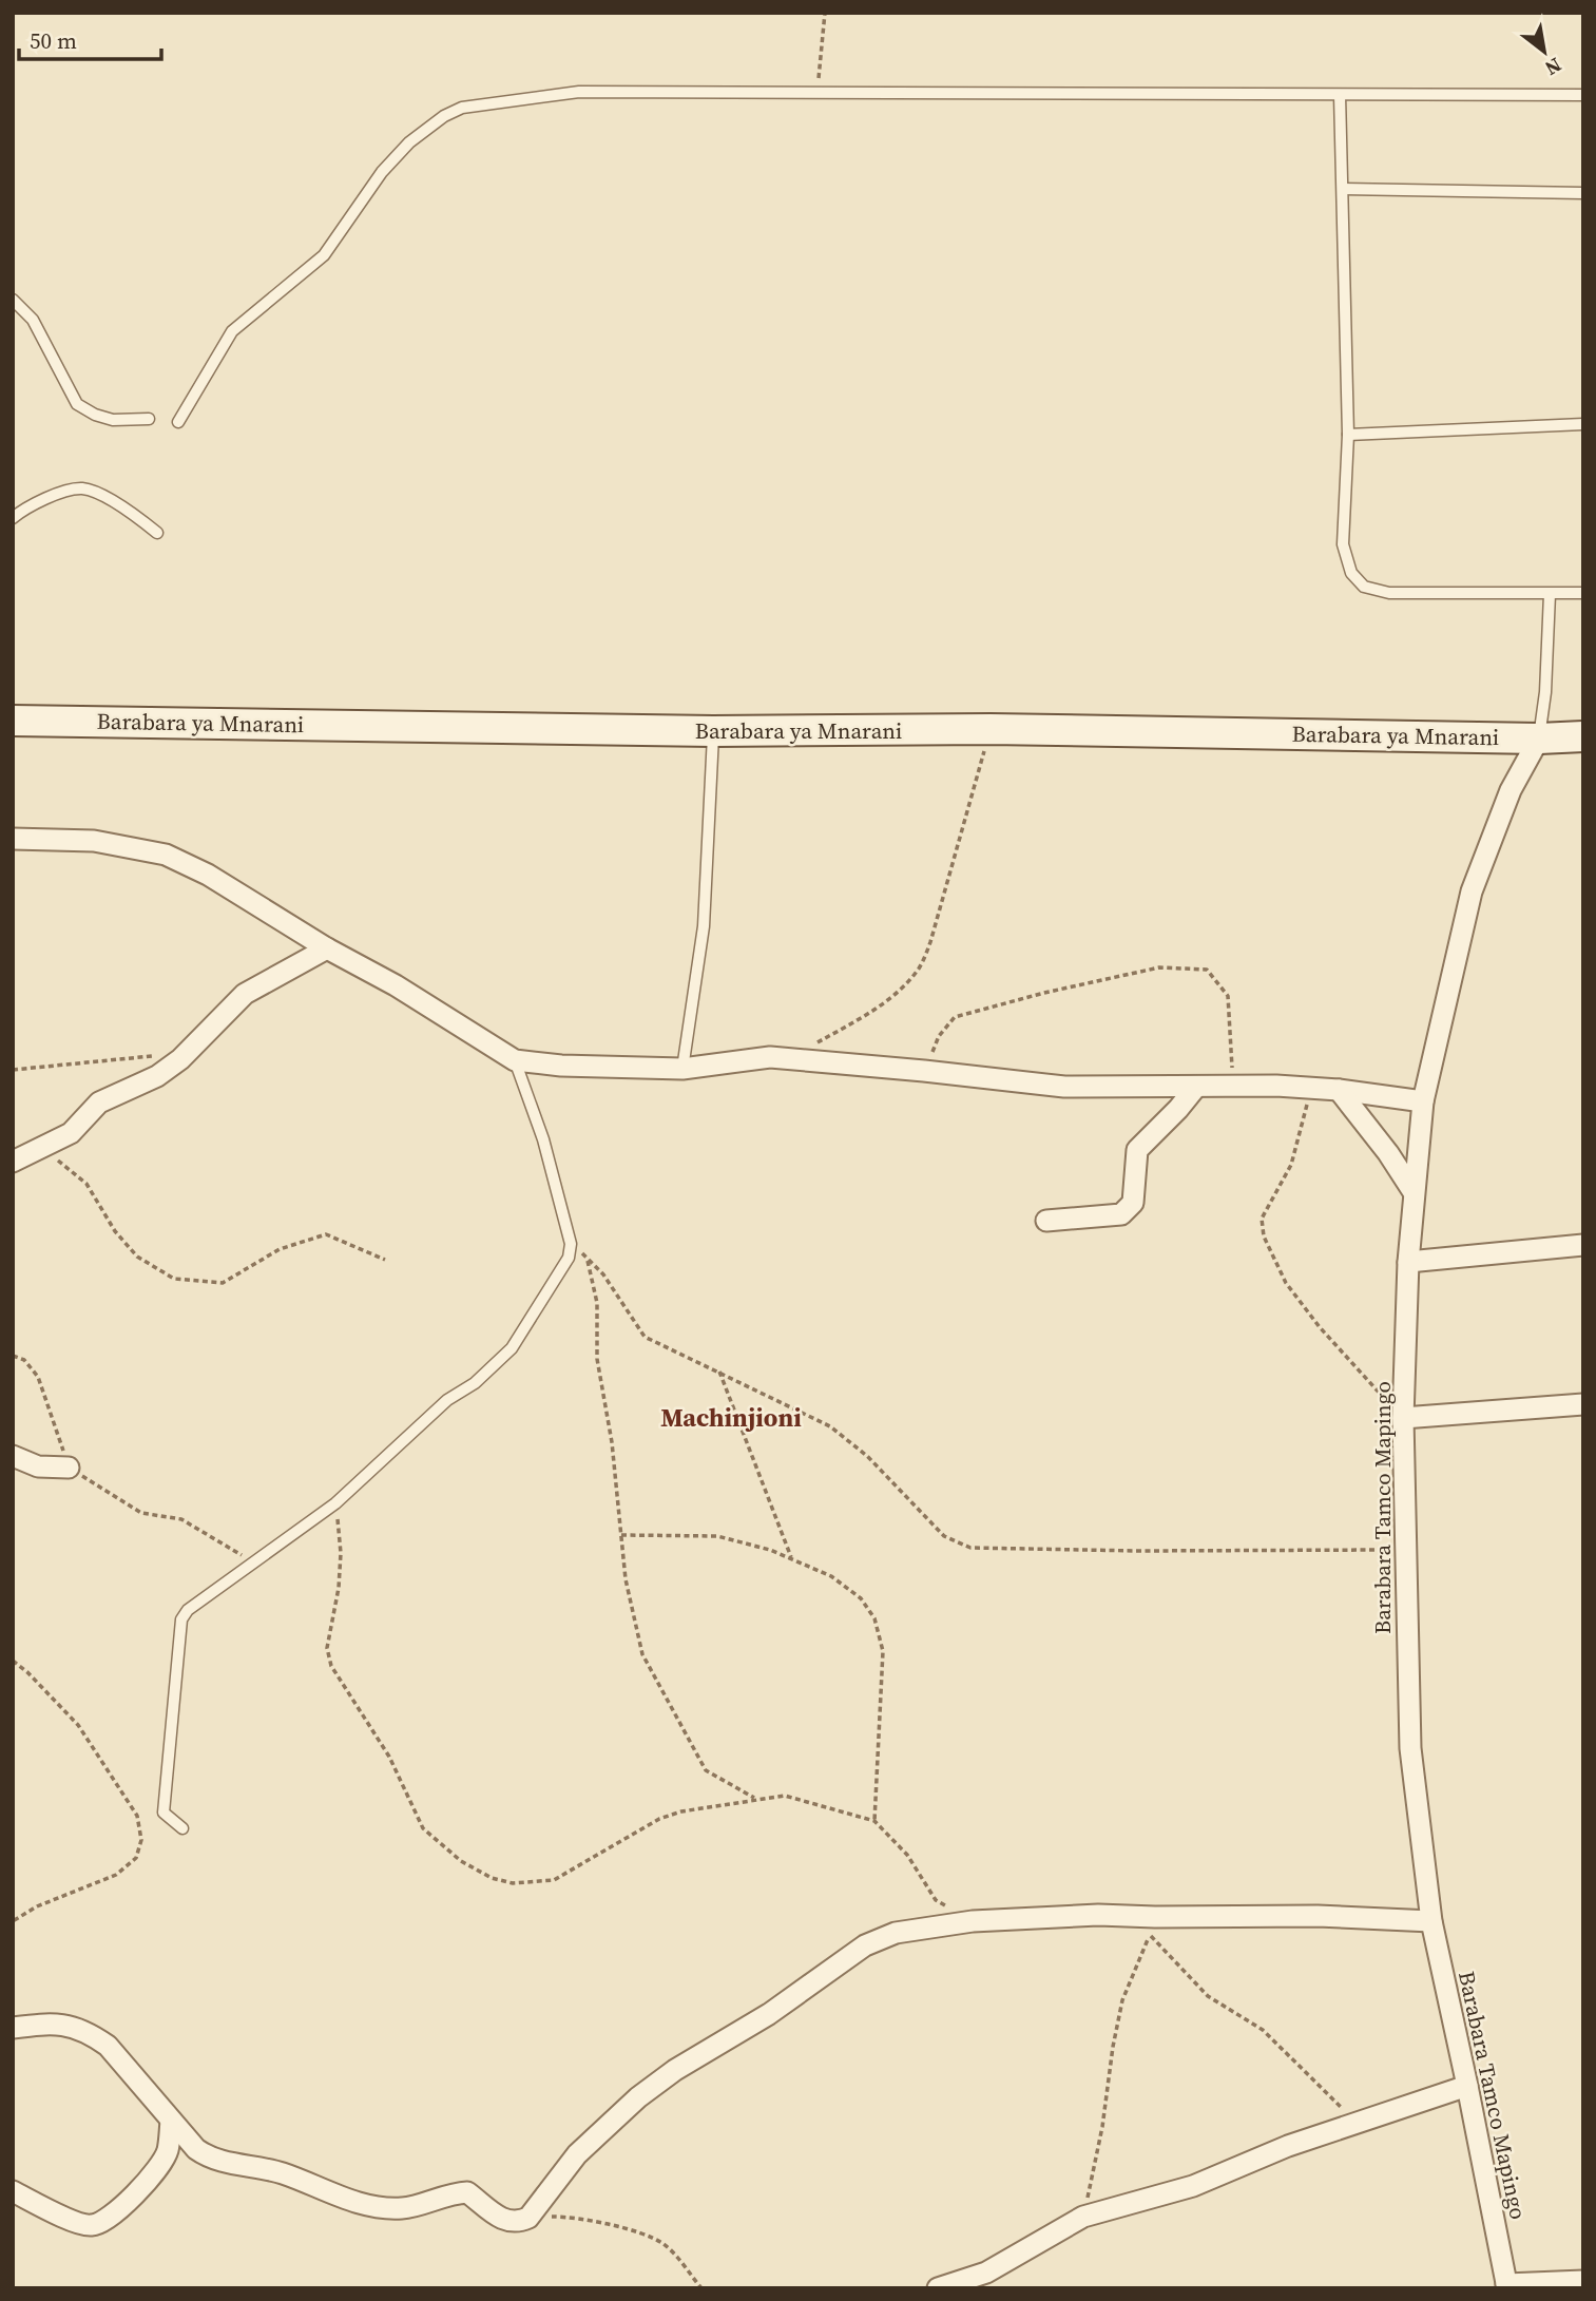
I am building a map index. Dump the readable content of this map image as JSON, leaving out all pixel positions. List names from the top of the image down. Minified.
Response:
{"streets":{"street":["Barabara ya Mnarani","Barabara Tamco Mapingo"]},"crossings":[["Barabara ya Mnarani","Barabara Tamco Mapingo"]],"districts":["Machinjioni"],"scale_bar":"50 m","north":"bottom right"}
